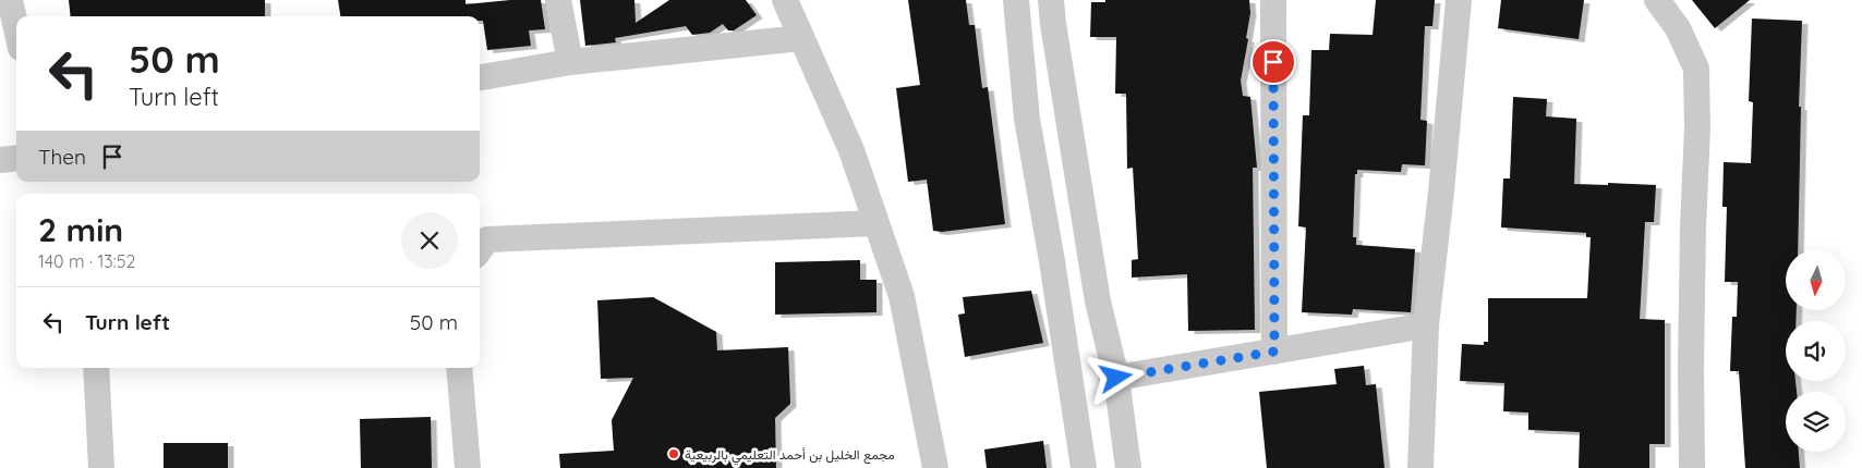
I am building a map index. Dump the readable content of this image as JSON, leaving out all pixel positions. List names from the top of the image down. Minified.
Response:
{"places":["مجمع الخليل بن أحمد التعليمي بالربيعية"],"north":"bottom","page":{"turn":["50 m","Turn left"],"then":"Then","heading":["2 min","140 m · 13:52"],"list":[{"name":"Turn left","value":"50 m"}]}}
